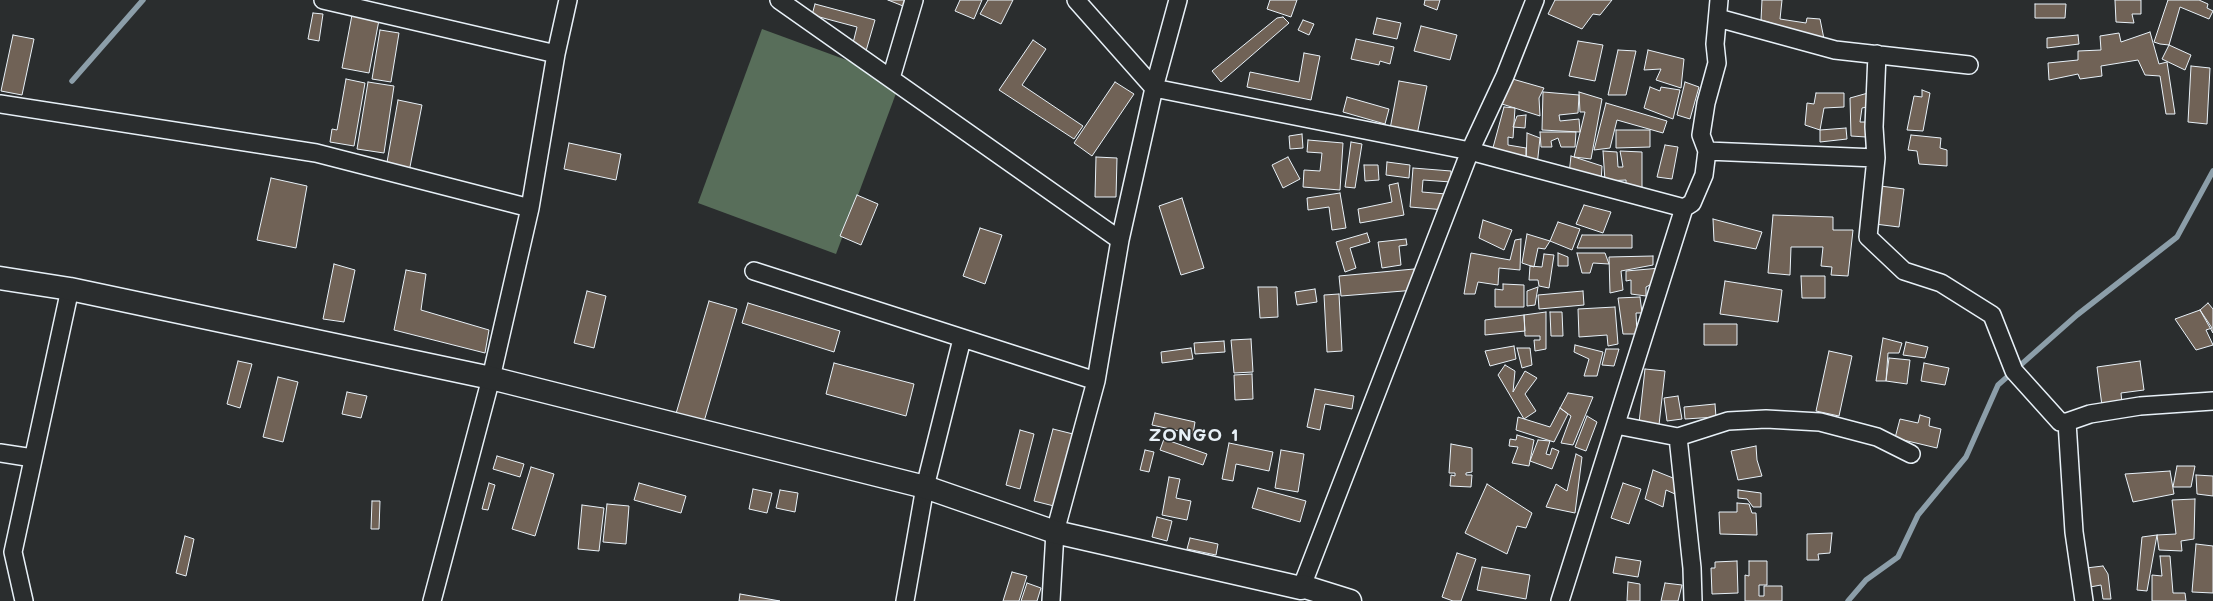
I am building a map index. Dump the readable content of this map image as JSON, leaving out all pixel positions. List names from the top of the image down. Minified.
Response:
{"districts":["ZONGO 1"]}
